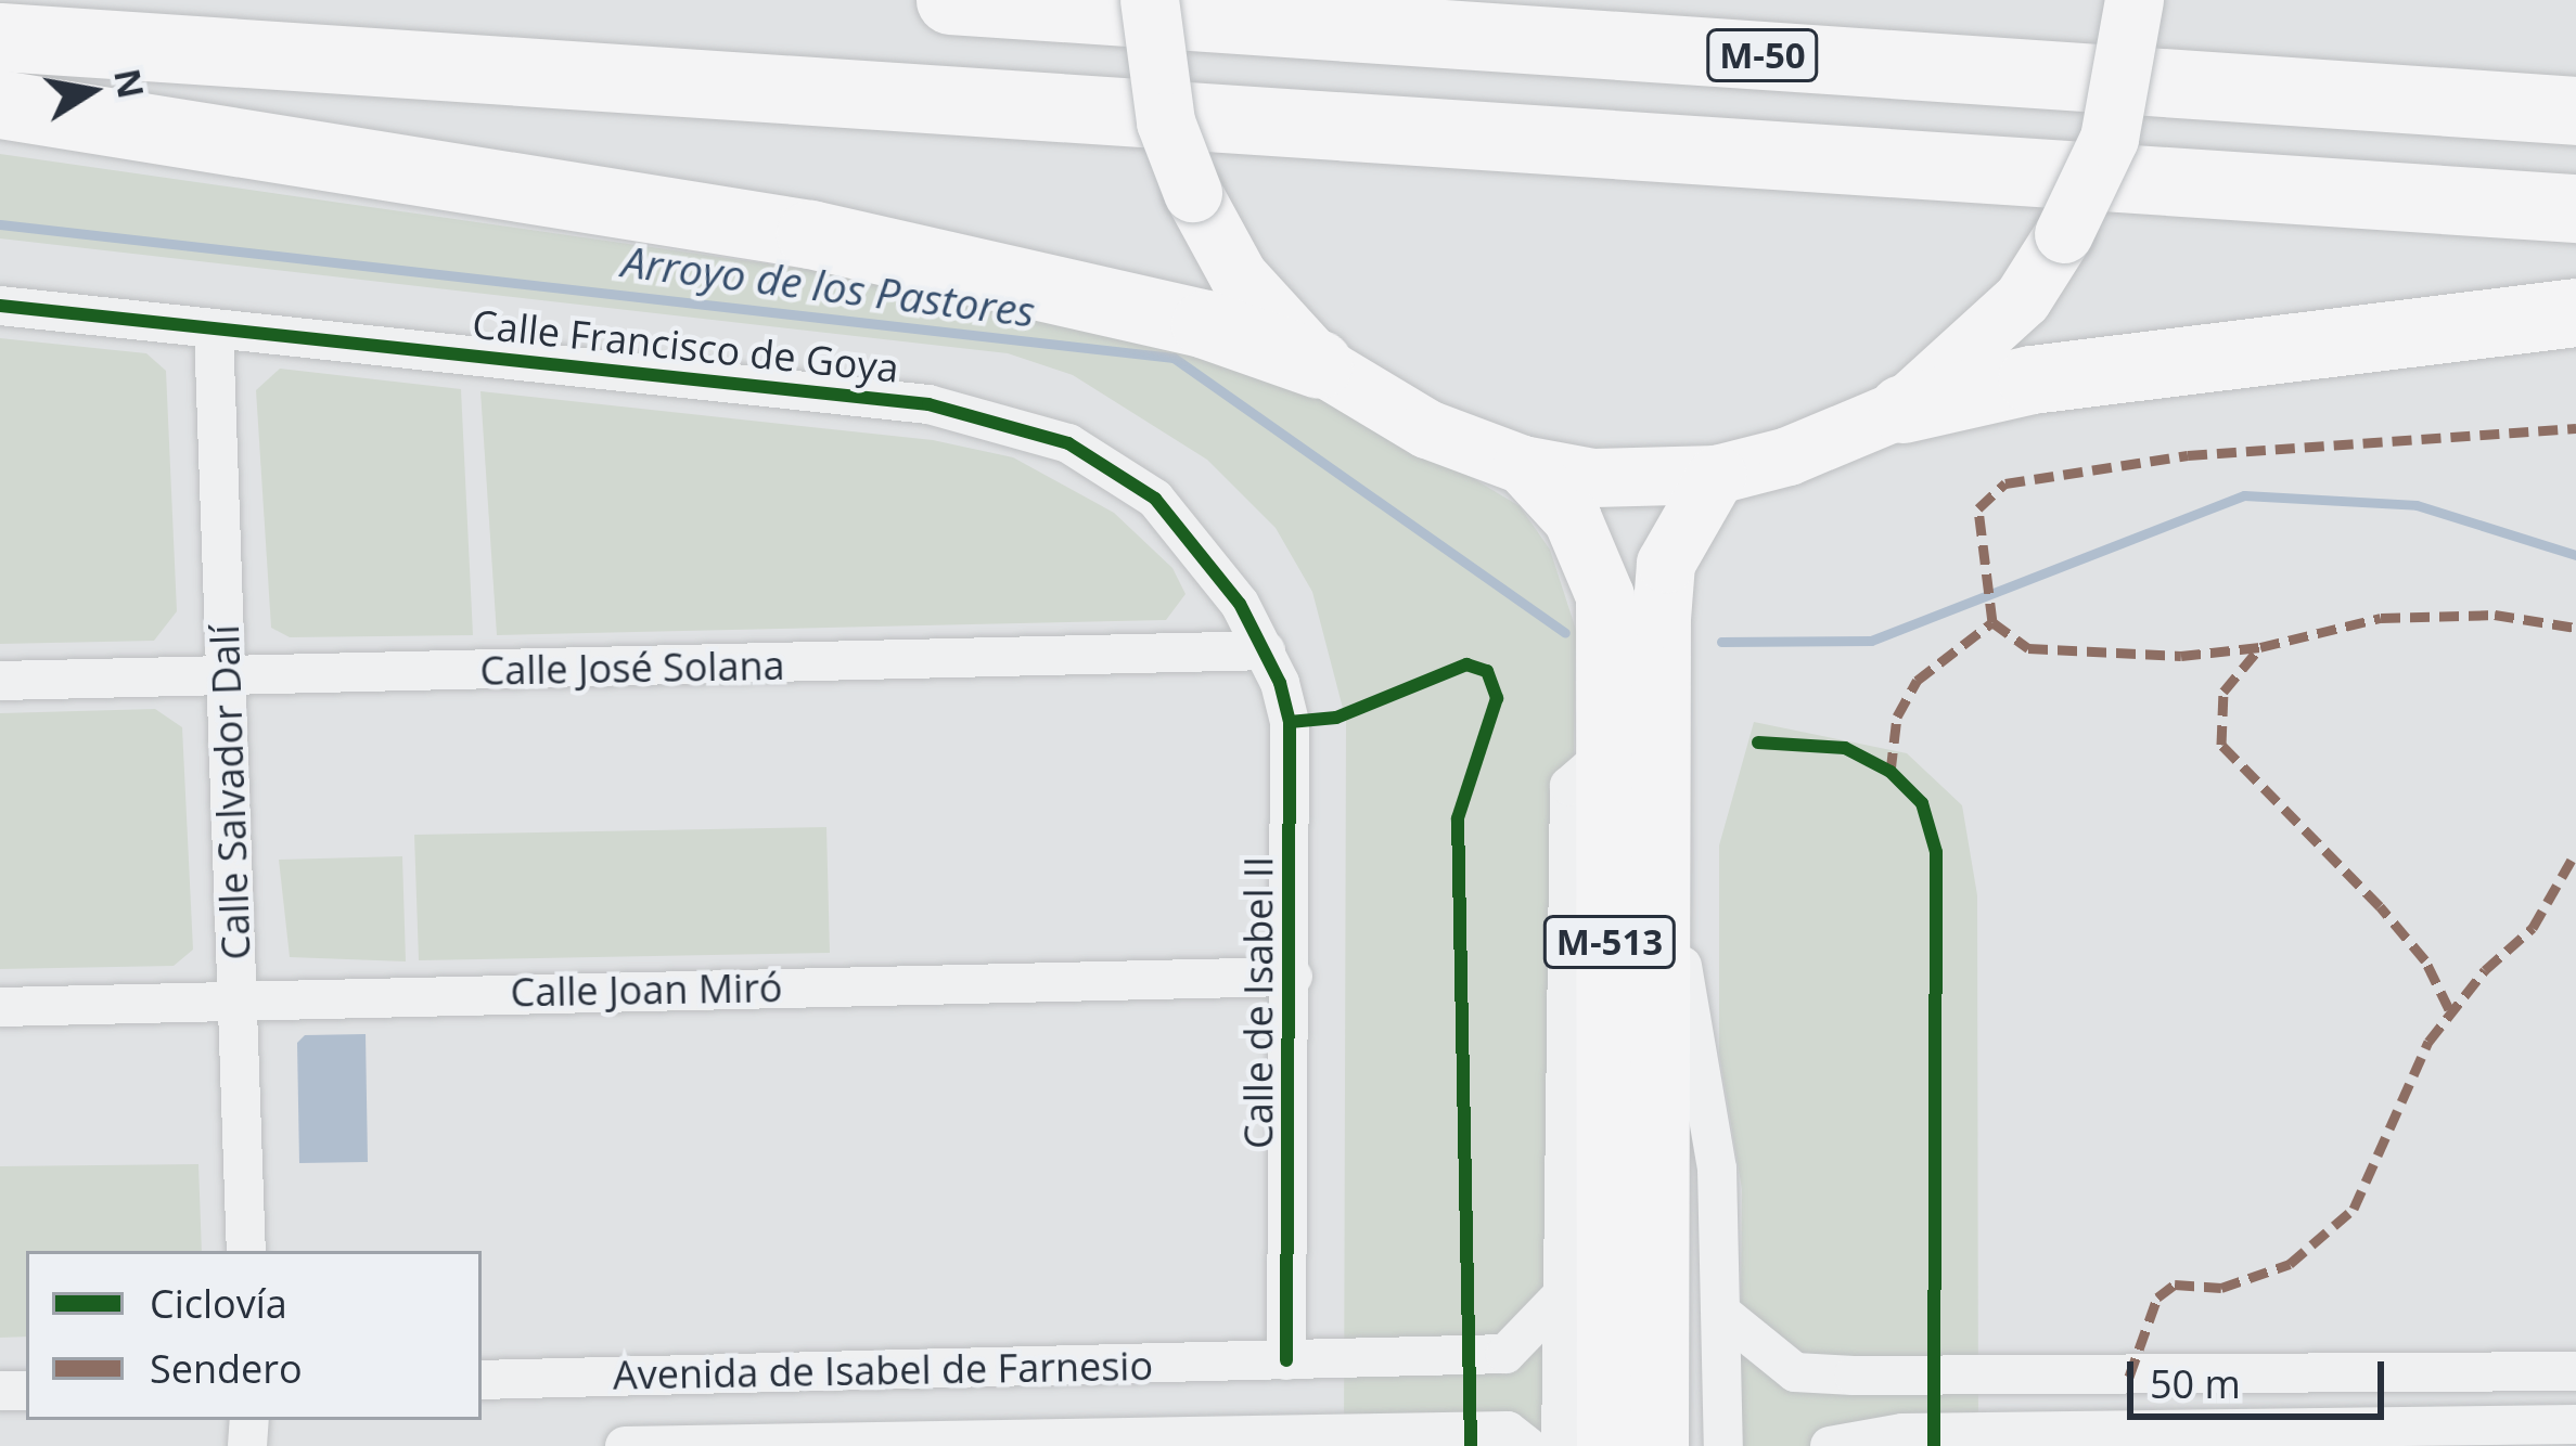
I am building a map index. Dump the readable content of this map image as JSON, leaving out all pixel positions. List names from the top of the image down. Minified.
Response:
{"streets":{"highway":["M-50"],"main road":["M-513"],"street":["Calle Francisco de Goya","Calle José Solana","Calle Salvador Dalí","Calle Joan Miró","Calle de Isabel II","Avenida de Isabel de Farnesio"]},"crossings":[["Calle Francisco de Goya","Calle José Solana"],["Calle Francisco de Goya","Calle Salvador Dalí"],["Calle Francisco de Goya","Calle de Isabel II"],["Calle José Solana","Calle Salvador Dalí"],["Calle José Solana","Calle de Isabel II"],["Calle Salvador Dalí","Calle Joan Miró"],["Calle Joan Miró","Calle de Isabel II"],["Calle de Isabel II","Avenida de Isabel de Farnesio"]],"water":["Arroyo de los Pastores"],"legend":["Ciclovía","Sendero"],"scale_bar":"50 m","north":"right"}
